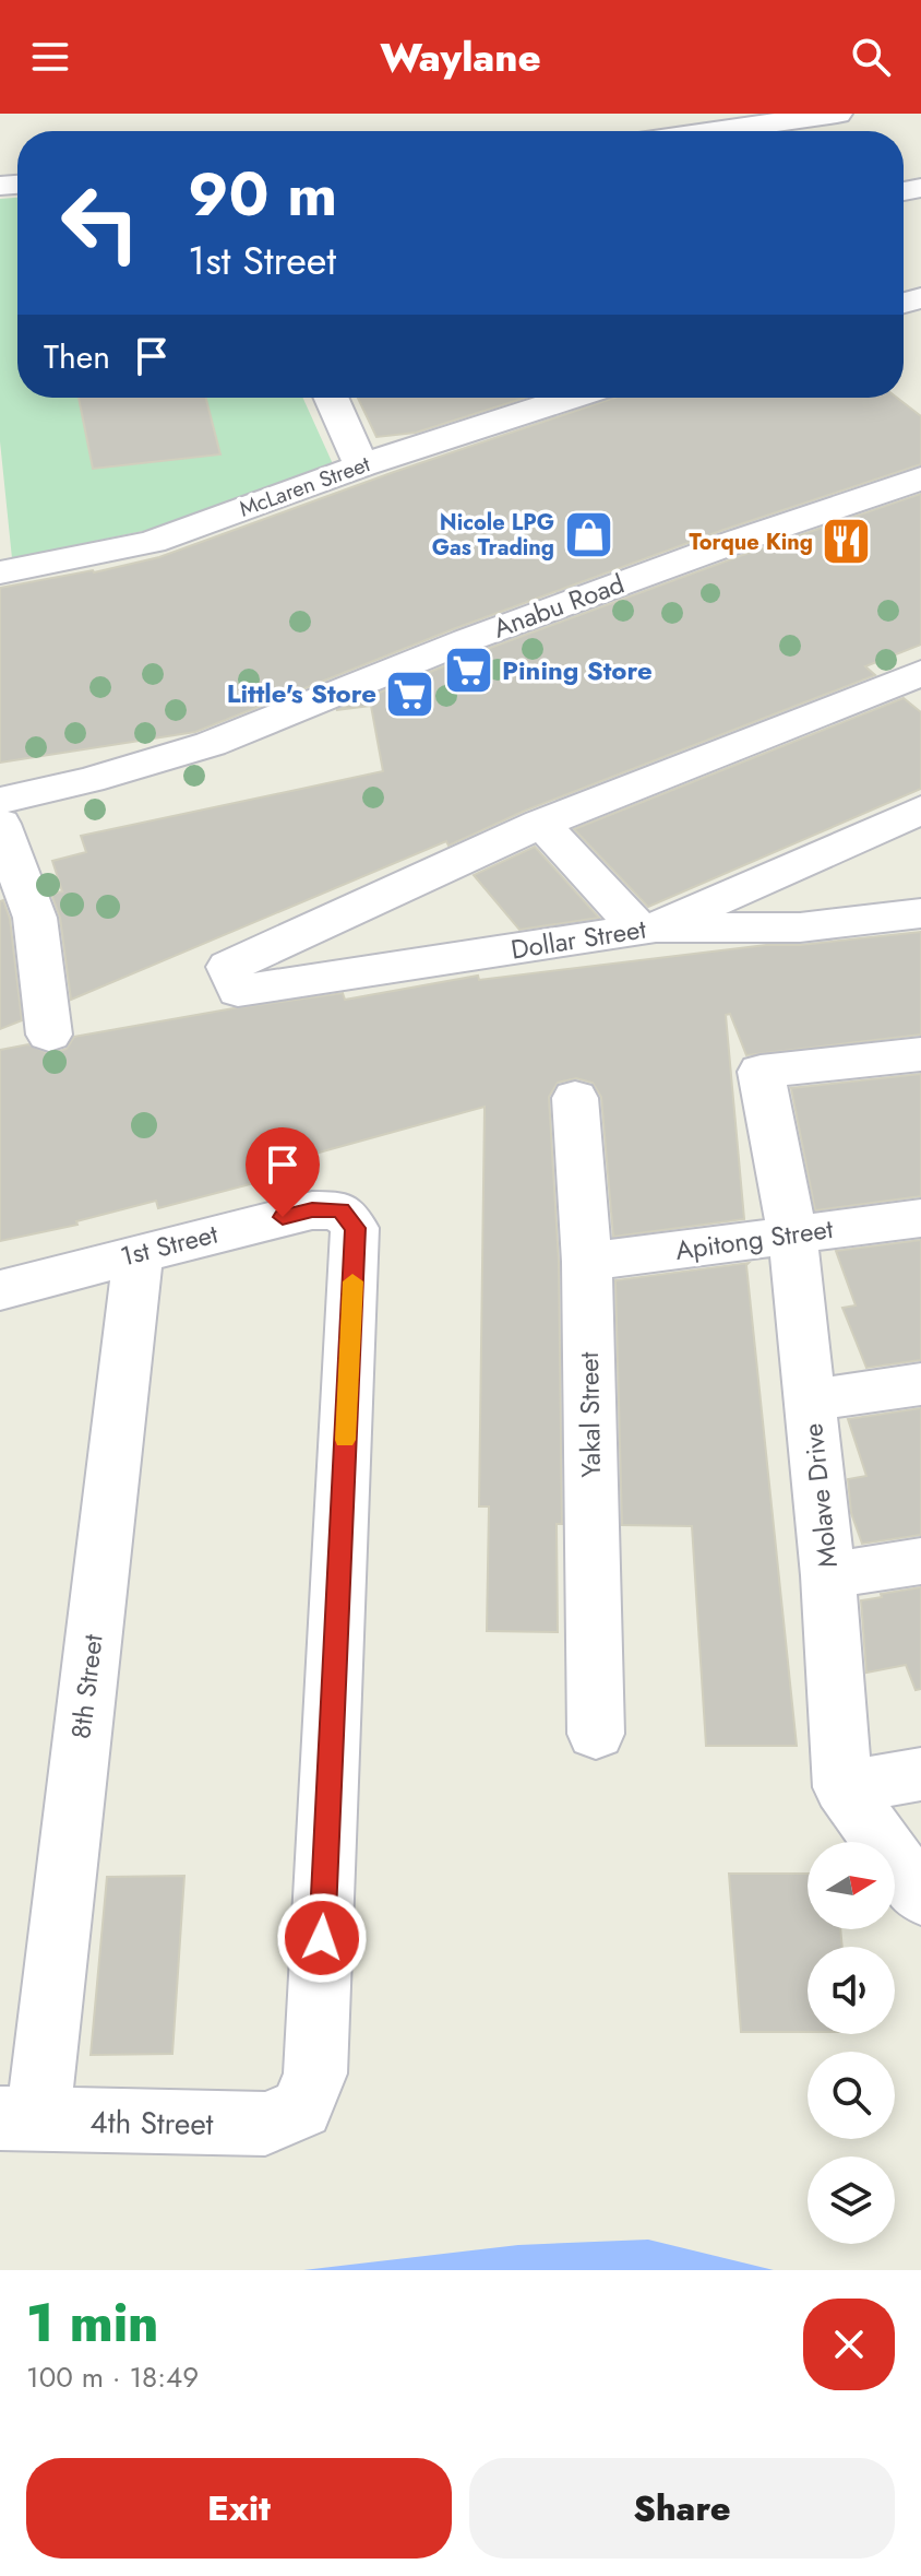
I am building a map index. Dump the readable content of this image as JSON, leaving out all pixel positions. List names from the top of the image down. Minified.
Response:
{"streets":{"street":["McLaren Street","Anabu Road","Dollar Street","Apitong Street","1st Street","Yakal Street","Molave Drive","8th Street","4th Street"]},"crossings":[["Apitong Street","Yakal Street"],["Apitong Street","Molave Drive"],["1st Street","8th Street"],["1st Street","4th Street"],["8th Street","4th Street"]],"places":{"shop":["Nicole LPG Gas Trading"],"restaurant":["Torque King"],"supermarket":["Pining Store","Little's Store"]},"north":"right","page":{"header":"Waylane","turn":["90 m","1st Street"],"then":"Then","heading":["1 min","100 m · 18:49"],"buttons":["Exit","Share"]}}
